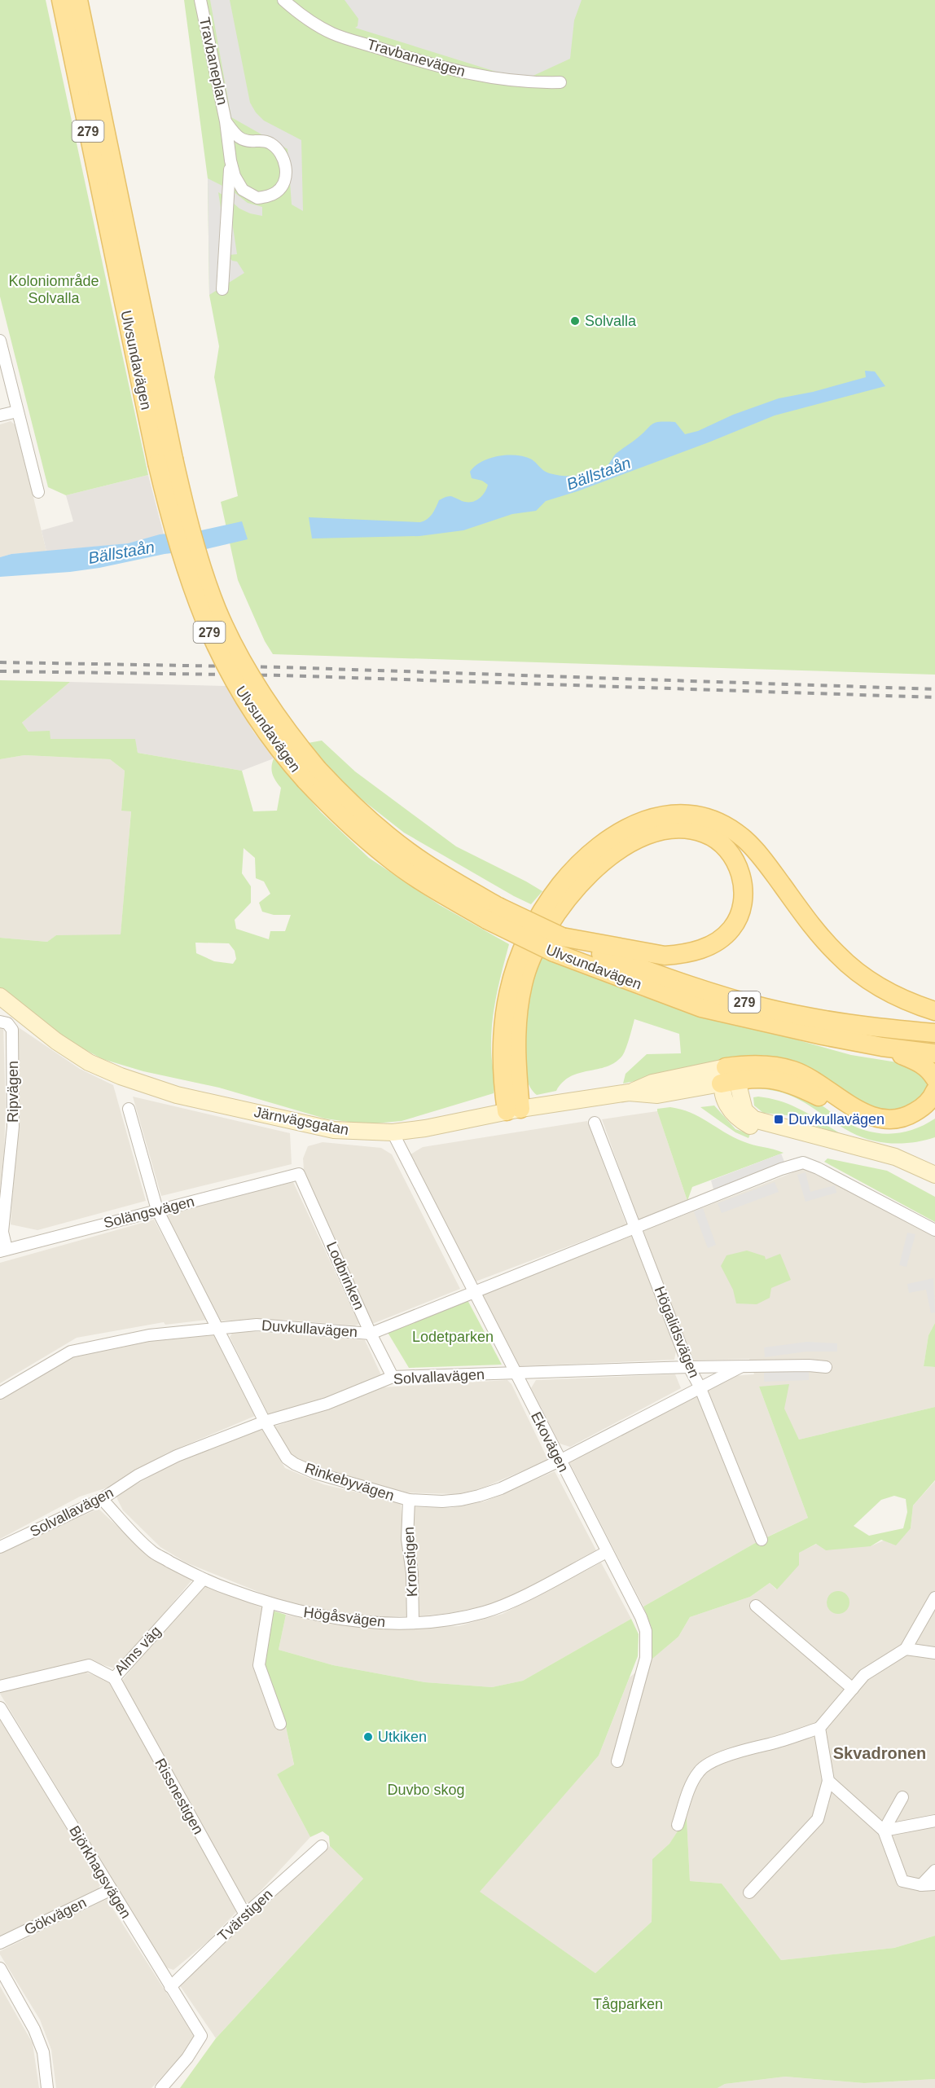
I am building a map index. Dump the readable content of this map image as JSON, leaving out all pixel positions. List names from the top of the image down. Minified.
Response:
{"streets":{"main road":["279","Ulvsundavägen"],"street":["Travbanevägen","Travbaneplan","Ripvägen","Järnvägsgatan","Solängsvägen","Lodbrinken","Duvkullavägen","Högalidsvägen","Solvallavägen","Ekovägen","Rinkebyvägen","Kronstigen","Högåsvägen","Alms väg","Rissnestigen","Björkhagsvägen","Tvärstigen","Gökvägen"]},"crossings":[["Ripvägen","Solängsvägen"],["Järnvägsgatan","Ekovägen"],["Solängsvägen","Lodbrinken"],["Solängsvägen","Rinkebyvägen"],["Lodbrinken","Duvkullavägen"],["Lodbrinken","Solvallavägen"],["Duvkullavägen","Högalidsvägen"],["Duvkullavägen","Ekovägen"],["Duvkullavägen","Rinkebyvägen"],["Högalidsvägen","Solvallavägen"],["Högalidsvägen","Rinkebyvägen"],["Solvallavägen","Ekovägen"],["Solvallavägen","Rinkebyvägen"],["Solvallavägen","Högåsvägen"],["Ekovägen","Rinkebyvägen"],["Ekovägen","Högåsvägen"],["Rinkebyvägen","Kronstigen"],["Kronstigen","Högåsvägen"],["Högåsvägen","Alms väg"],["Alms väg","Rissnestigen"],["Rissnestigen","Tvärstigen"],["Björkhagsvägen","Tvärstigen"],["Björkhagsvägen","Gökvägen"]],"districts":["Skvadronen"],"water":["Bällstaån"],"parks":["Koloniområde Solvalla","Lodetparken","Duvbo skog","Tågparken"],"places":{"other":["Solvalla","Utkiken"],"transit":["Duvkullavägen"]}}
